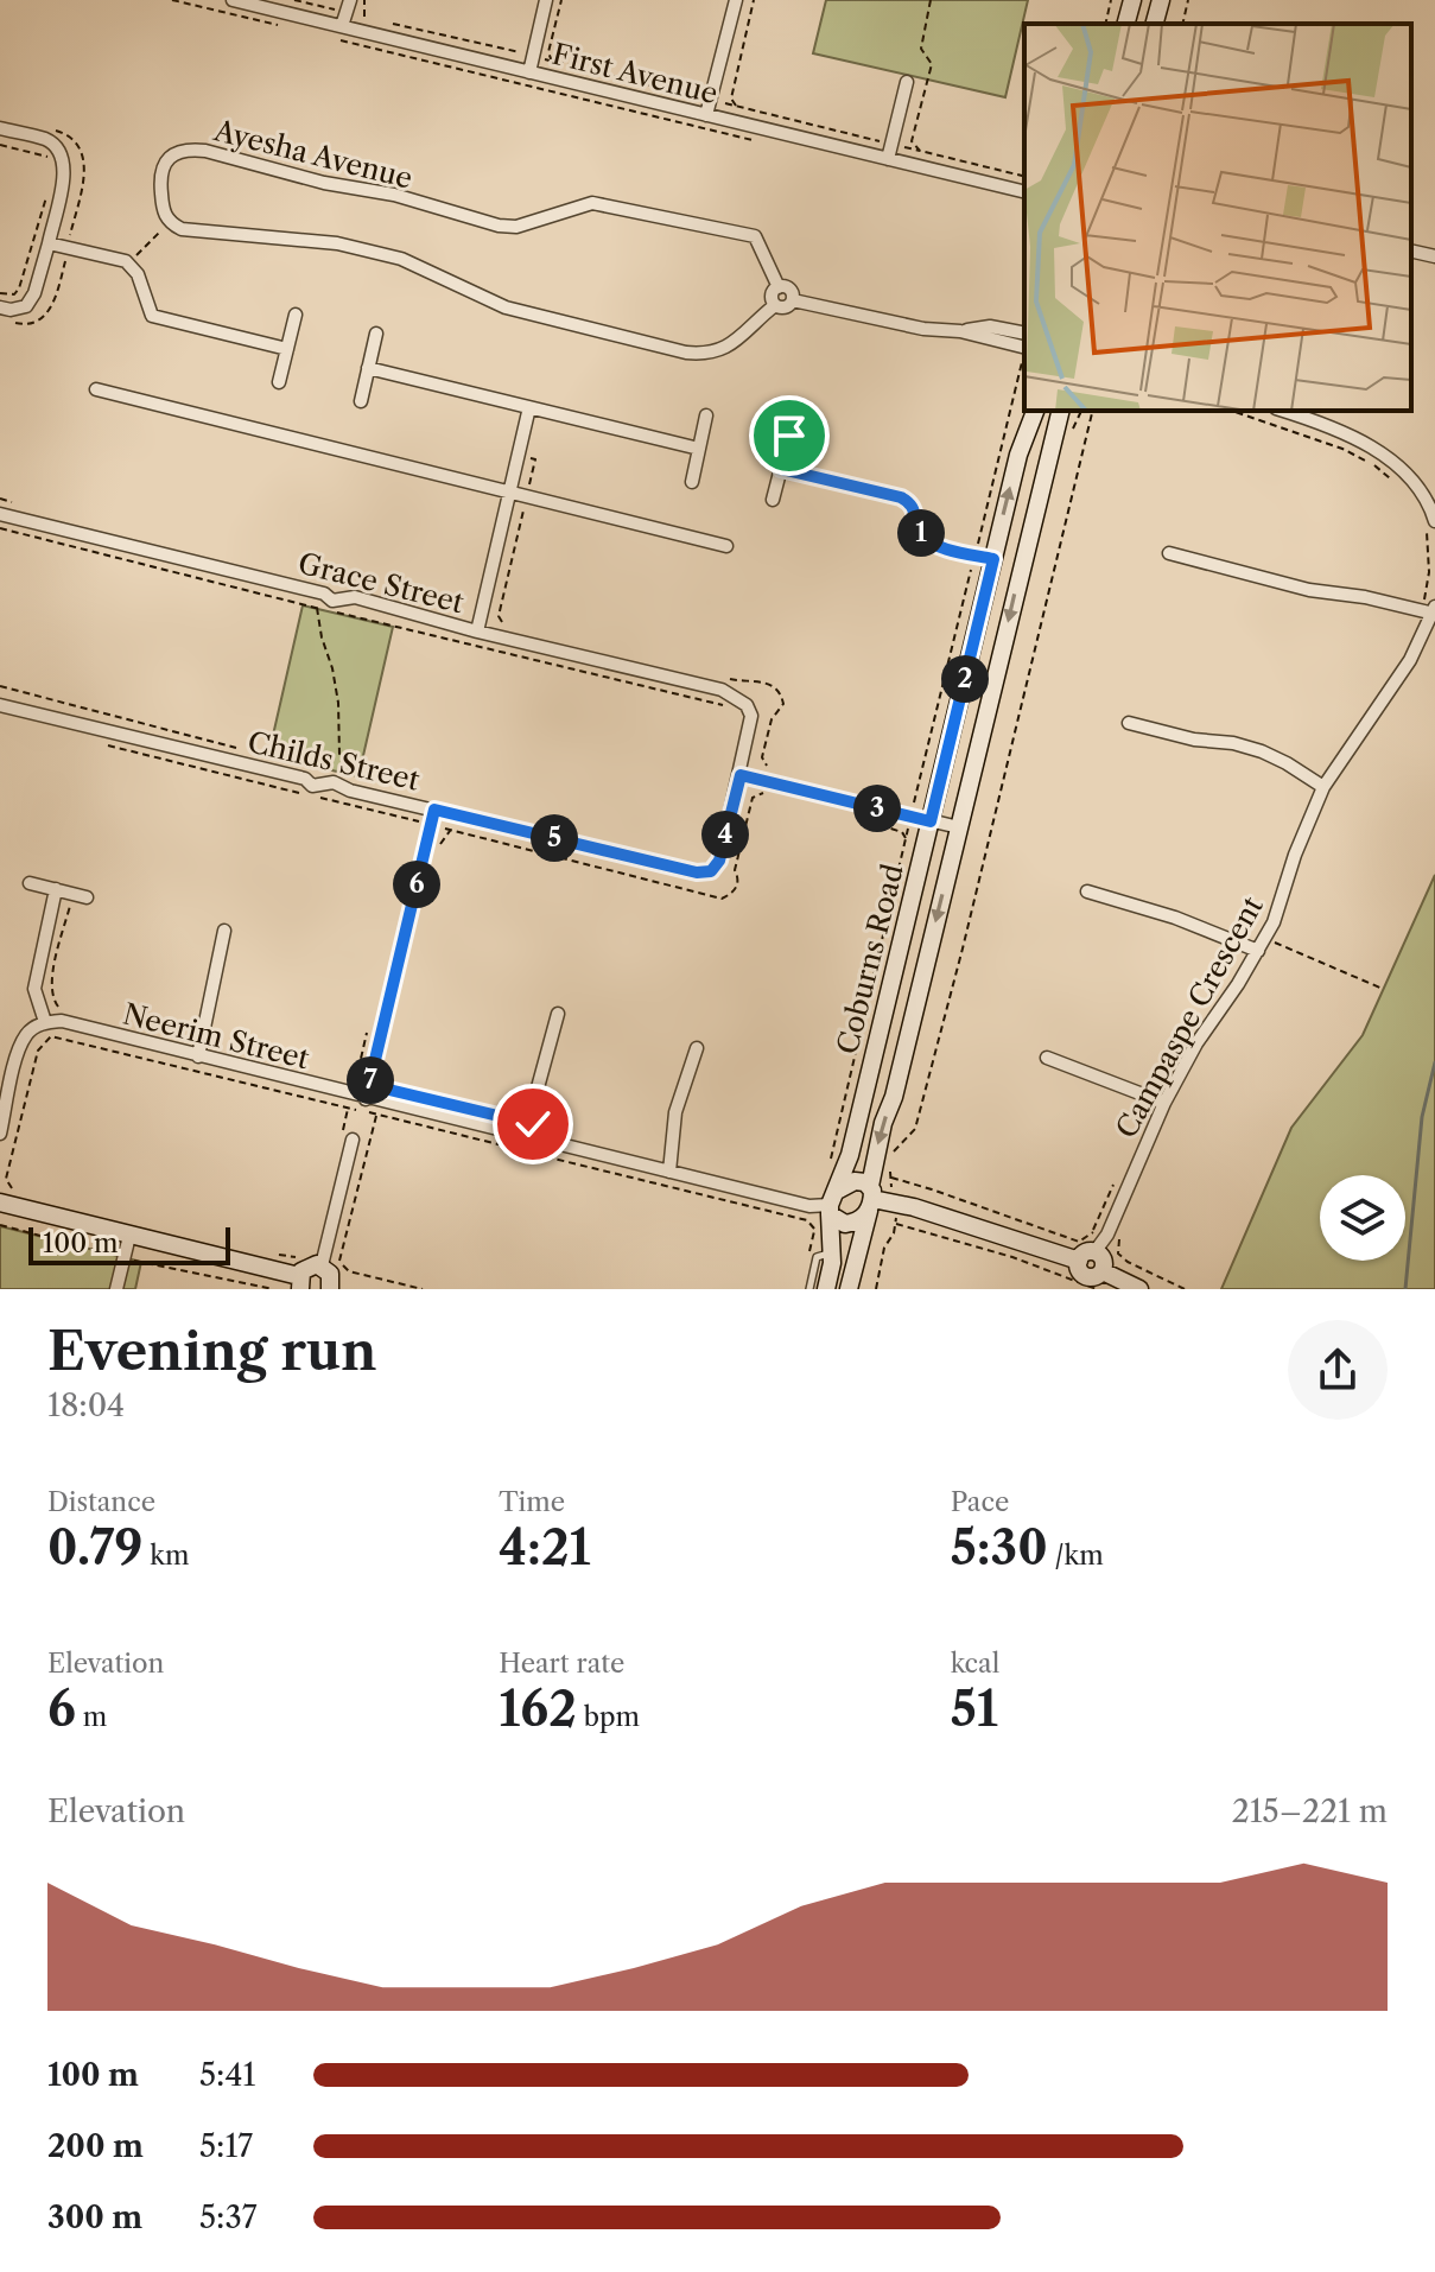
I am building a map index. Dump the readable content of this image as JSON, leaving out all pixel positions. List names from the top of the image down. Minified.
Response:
{"streets":{"street":["First Avenue","Ayesha Avenue","Grace Street","Childs Street","Coburns Road","Campaspe Crescent","Neerim Street"]},"crossings":[["Grace Street","Childs Street"],["Coburns Road","Neerim Street"]],"scale_bar":"100 m","page":{"pins":["1","2","3","4","5","6","7"],"scale":"100 m","heading":["Evening run","18:04"],"stats":[["Distance","0.79 km"],["Time","4:21"],["Pace","5:30 /km"],["Elevation","6 m"],["Heart rate","162 bpm"],["kcal","51"]],"chart":["Elevation","215–221 m"],"list":[{"name":"100 m","note":"5:41"},{"name":"200 m","note":"5:17"},{"name":"300 m","note":"5:37"}]}}
